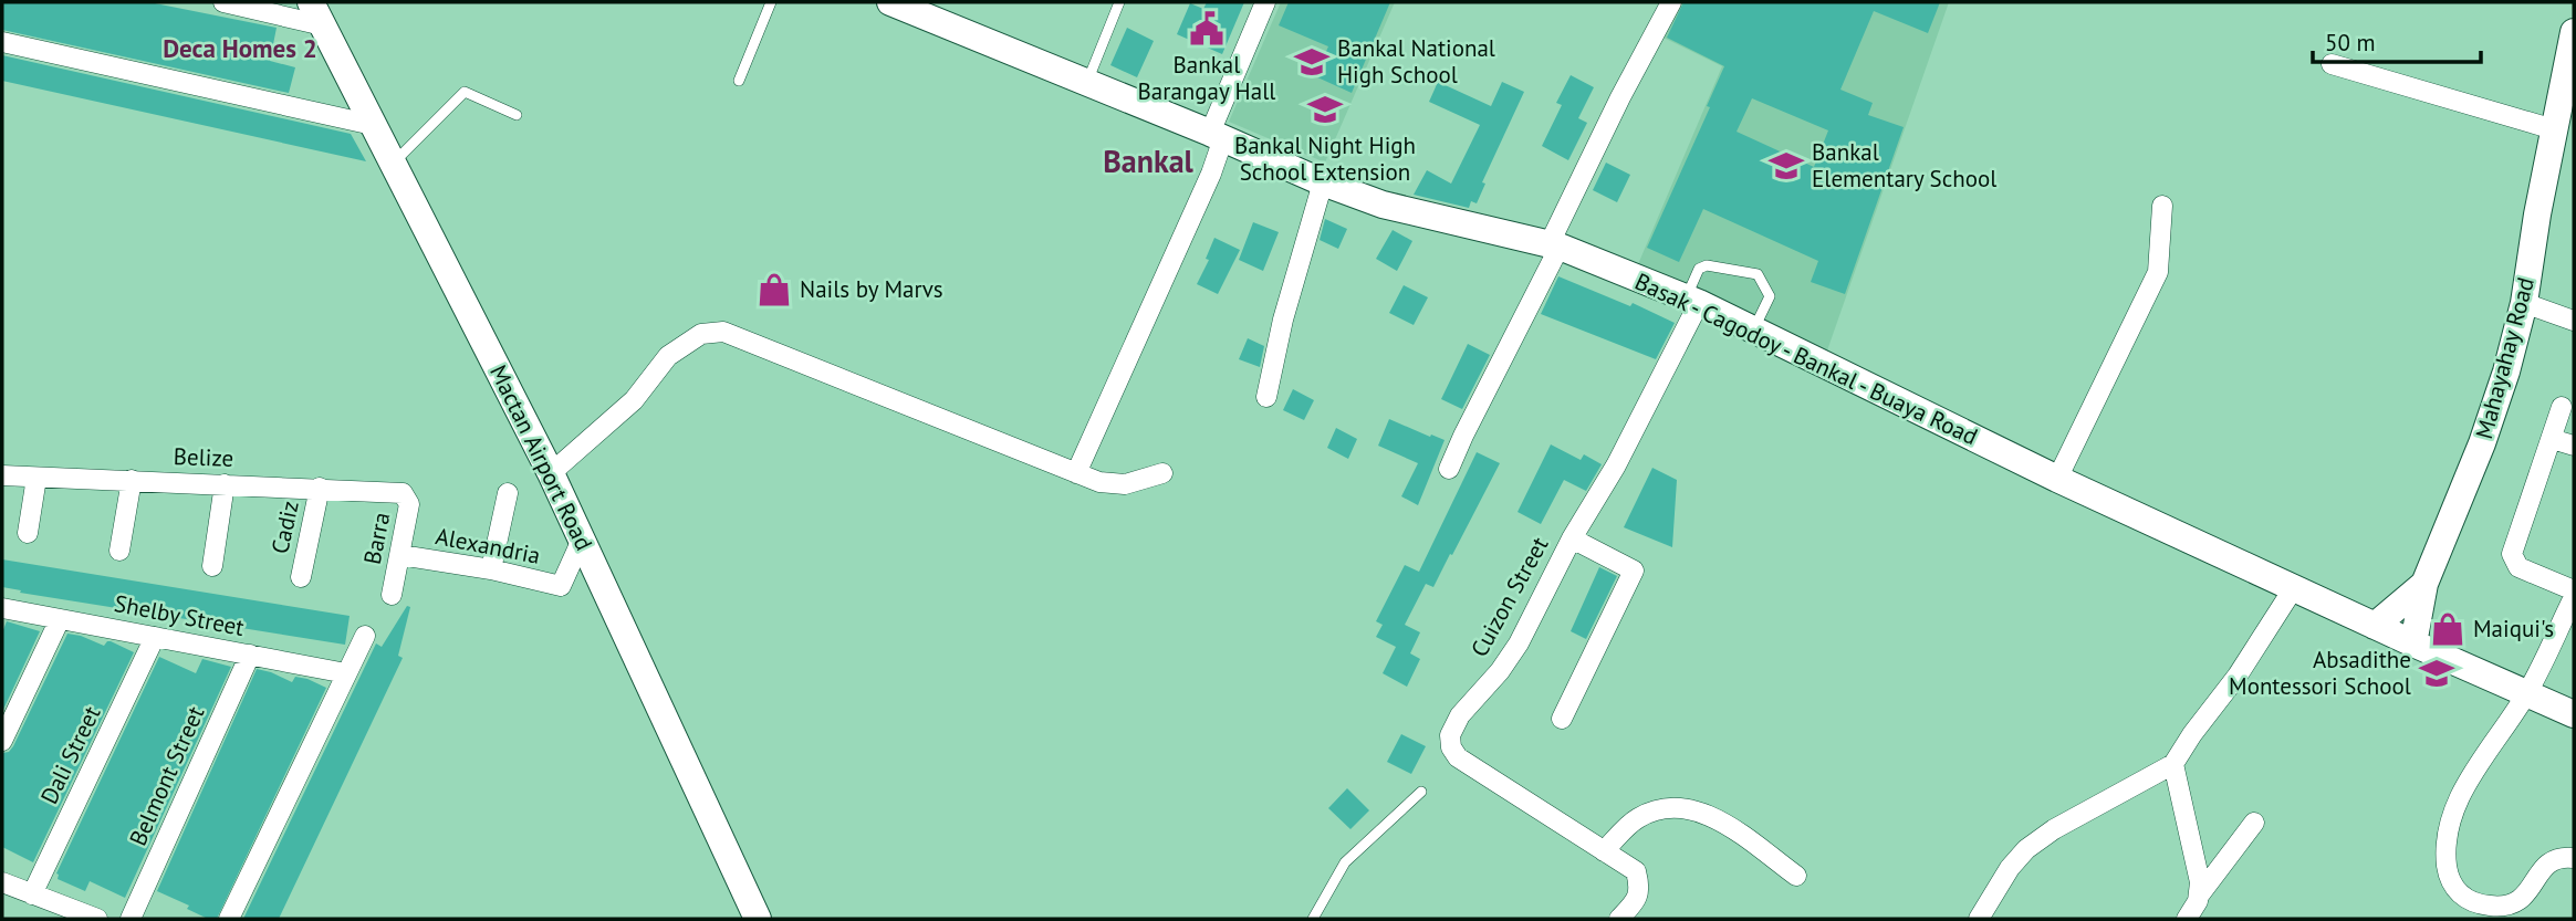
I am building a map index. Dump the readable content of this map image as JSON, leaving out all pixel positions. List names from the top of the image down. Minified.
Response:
{"streets":{"street":["Mahayahay Road","Basak - Cagodoy - Bankal - Buaya Road","Belize","Mactan Airport Road","Cadiz","Barra","Alexandria","Cuizon Street","Shelby Street","Dali Street","Belmont Street"]},"crossings":[["Mahayahay Road","Basak - Cagodoy - Bankal - Buaya Road"],["Basak - Cagodoy - Bankal - Buaya Road","Cuizon Street"],["Belize","Cadiz"],["Belize","Barra"],["Mactan Airport Road","Alexandria"],["Barra","Alexandria"],["Shelby Street","Dali Street"],["Shelby Street","Belmont Street"]],"districts":["Deca Homes 2","Bankal"],"places":{"public building":["Bankal Barangay Hall"],"school or university":["Bankal National High School","Bankal Night High School Extension","Bankal Elementary School","Absadithe Montessori School"],"shop":["Nails by Marvs","Maiqui's"]},"scale_bar":"50 m"}
